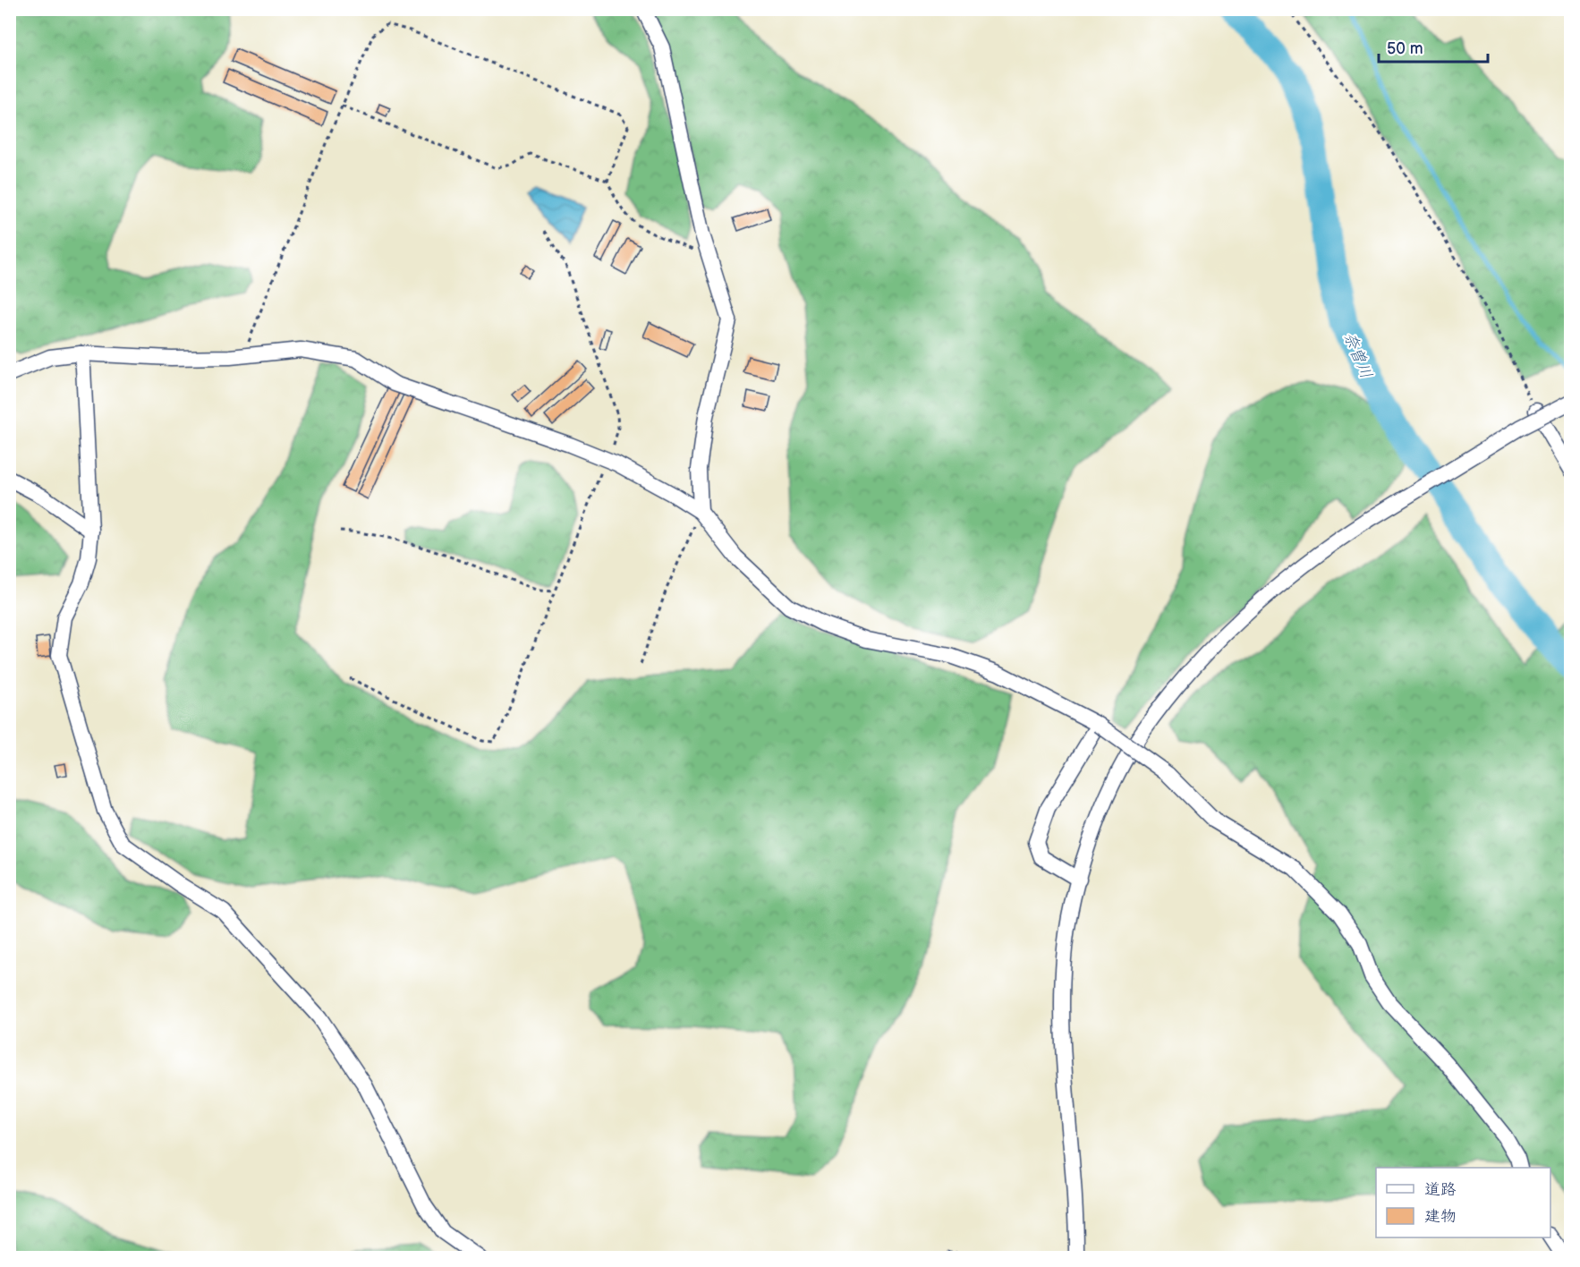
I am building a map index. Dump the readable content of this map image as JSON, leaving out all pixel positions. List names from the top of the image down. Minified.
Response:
{"water":["奈曽川"],"legend":["道路","建物"],"scale_bar":"50 m"}
